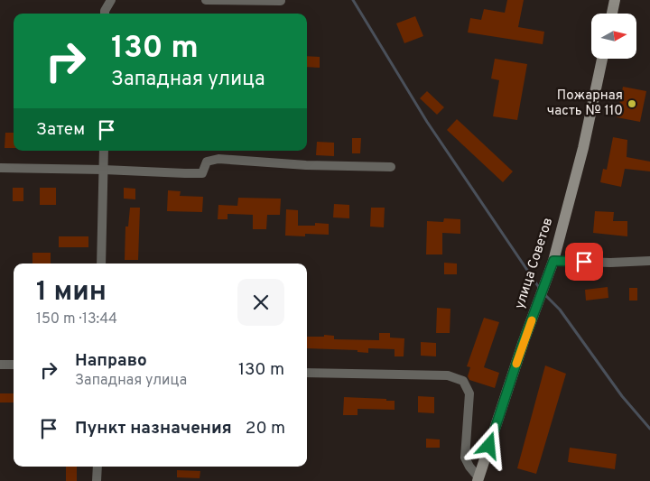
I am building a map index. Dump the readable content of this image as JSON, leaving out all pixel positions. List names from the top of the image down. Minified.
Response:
{"streets":{"main road":["улица Советов"]},"places":["Пожарная часть № 110"],"north":"right","page":{"turn":["130 m","Западная улица"],"then":"Затем","heading":["1 мин","150 m · 13:44"],"list":[{"name":"Направо","note":"Западная улица","value":"130 m"},{"name":"Пункт назначения","value":"20 m"}]}}
